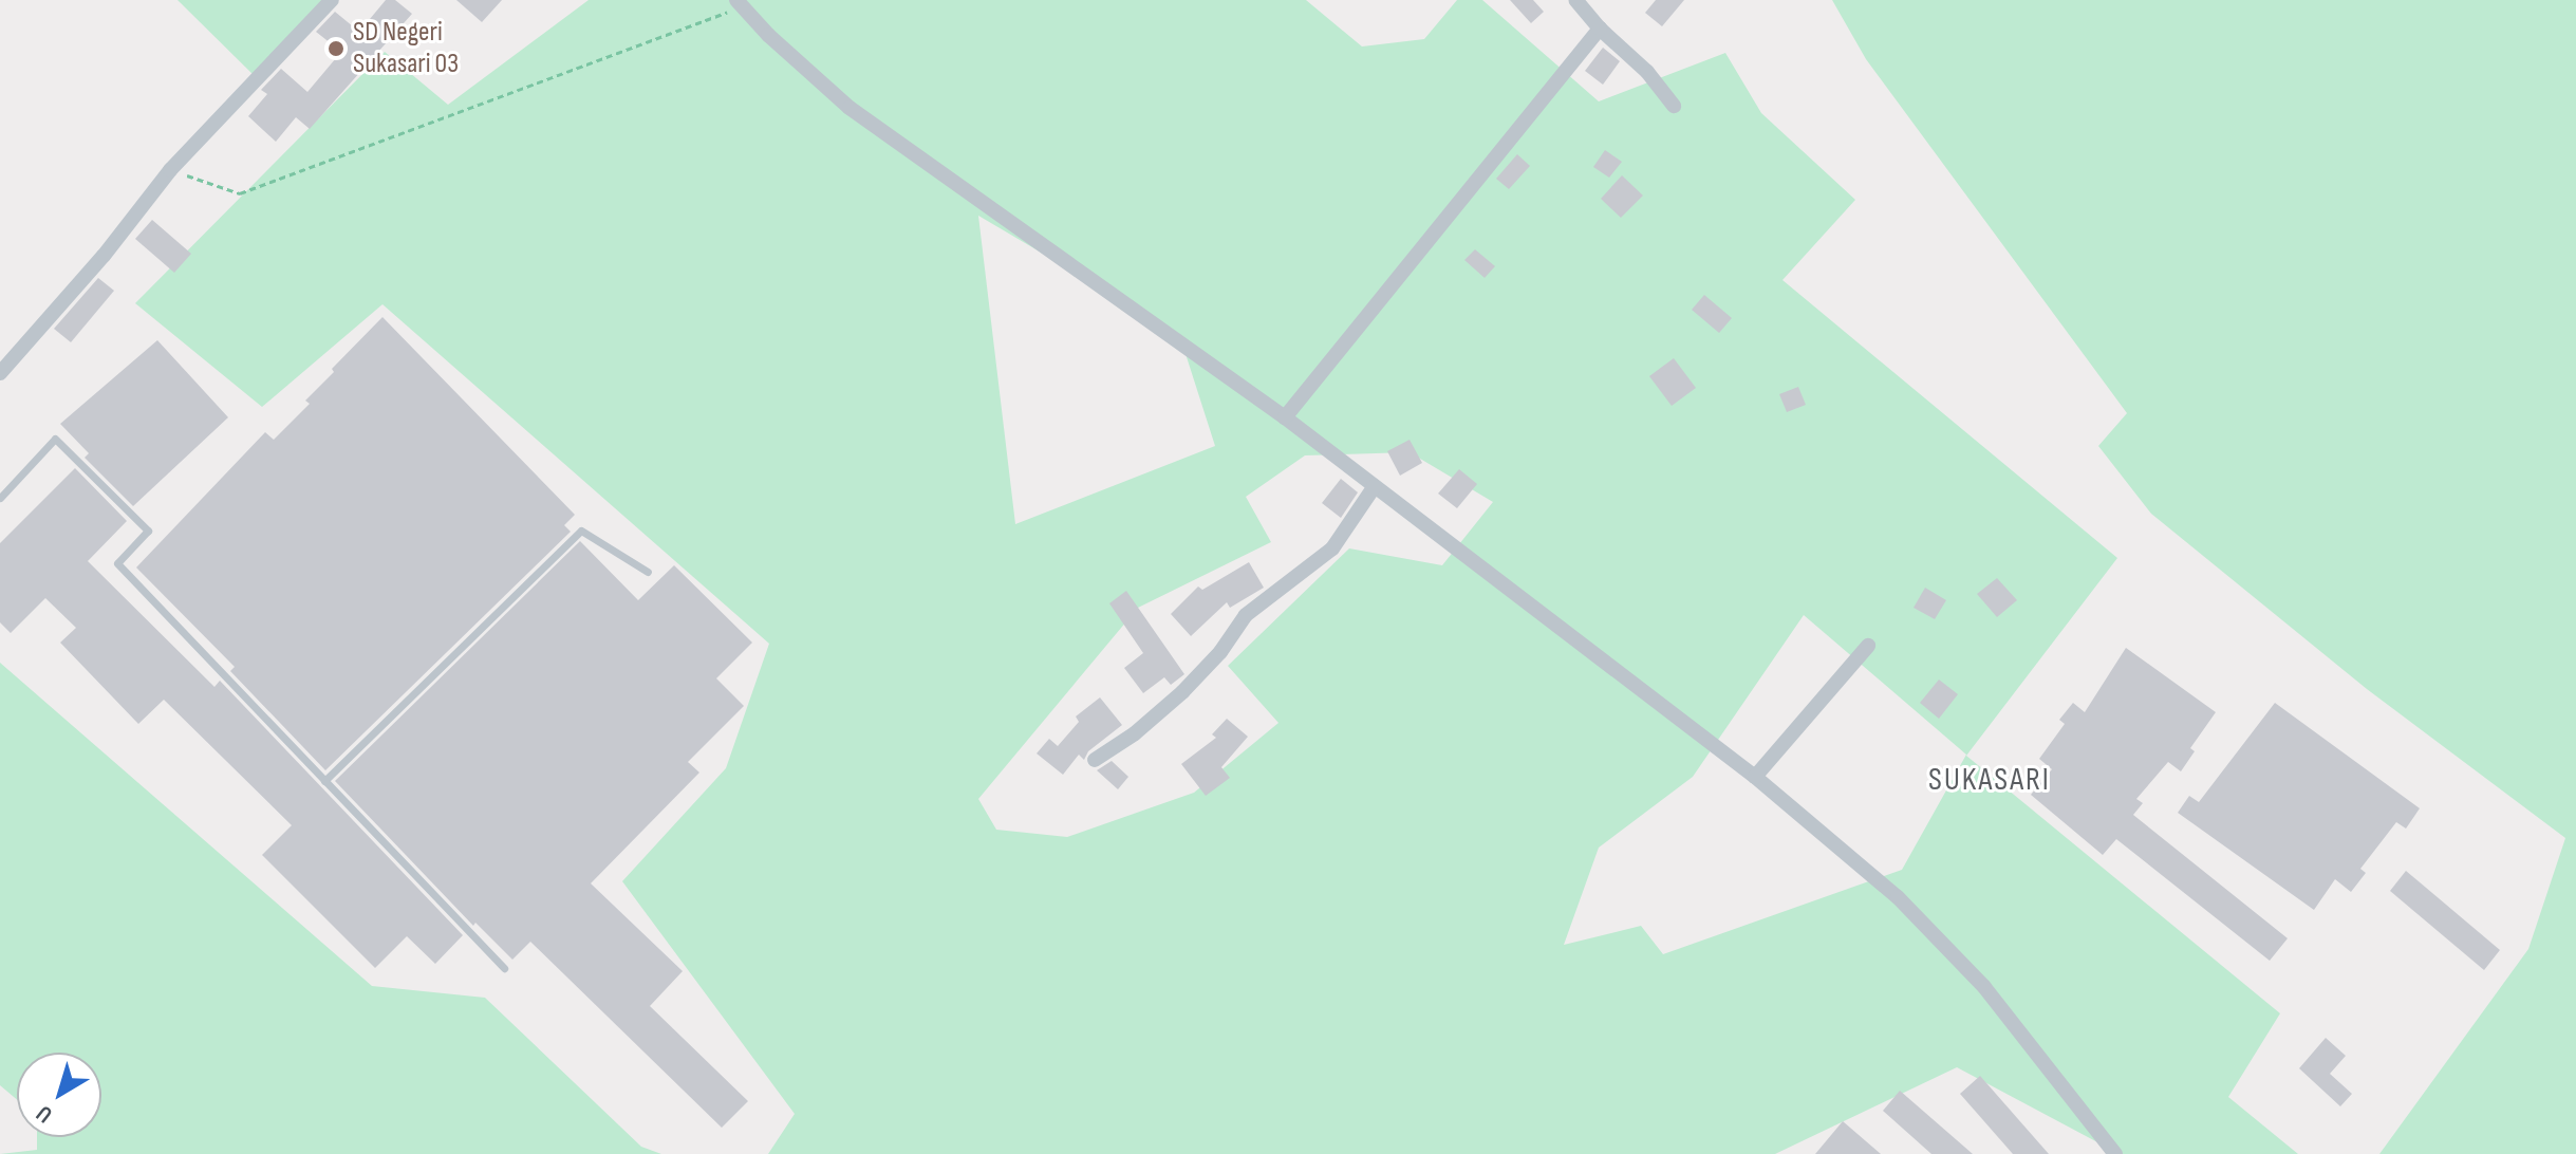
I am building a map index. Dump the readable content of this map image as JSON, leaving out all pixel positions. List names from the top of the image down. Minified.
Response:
{"districts":["SUKASARI"],"places":["SD Negeri Sukasari 03"],"north":"bottom left"}
